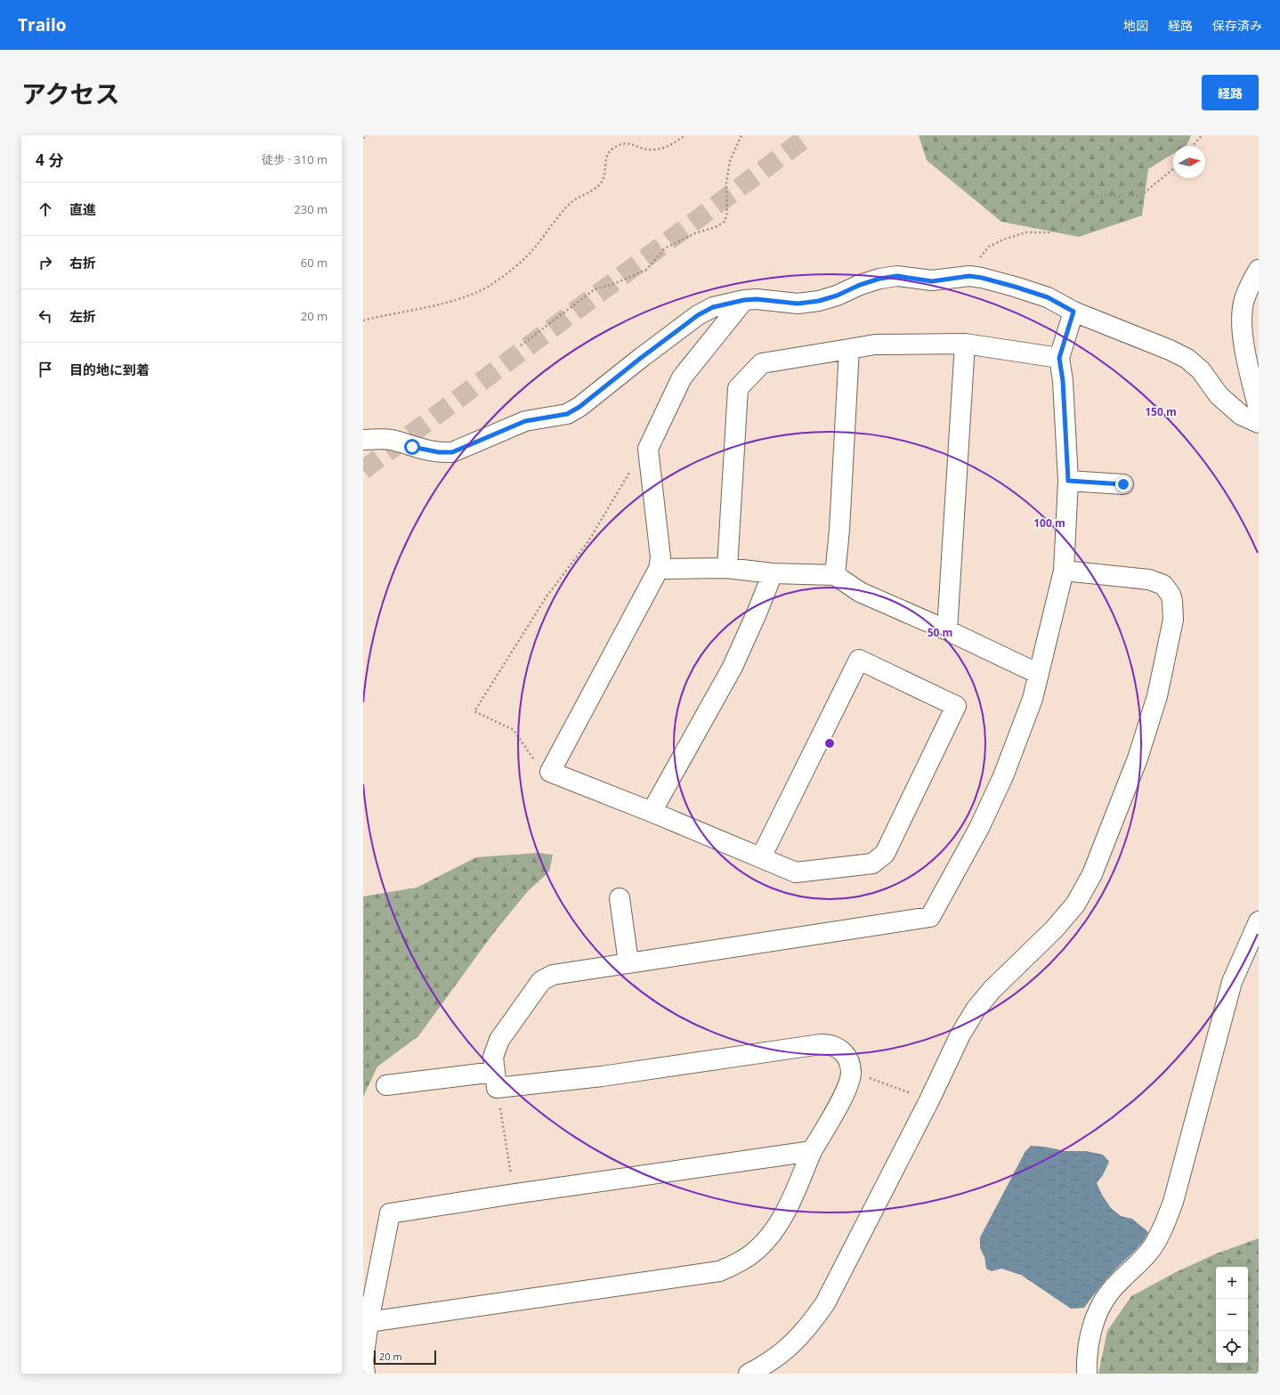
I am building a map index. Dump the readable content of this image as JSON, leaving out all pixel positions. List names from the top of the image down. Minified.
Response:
{"scale_bar":"20 m","north":"right","page":{"header":"Trailo","nav":["地図","経路","保存済み"],"title":"アクセス","buttons":"経路","heading":["4 分","徒歩 · 310 m"],"list":[["直進","230 m"],["右折","60 m"],["左折","20 m"],"目的地に到着"],"map_buttons":["+","−"],"scale":"20 m"},"rings":["150 m","100 m","50 m"]}
